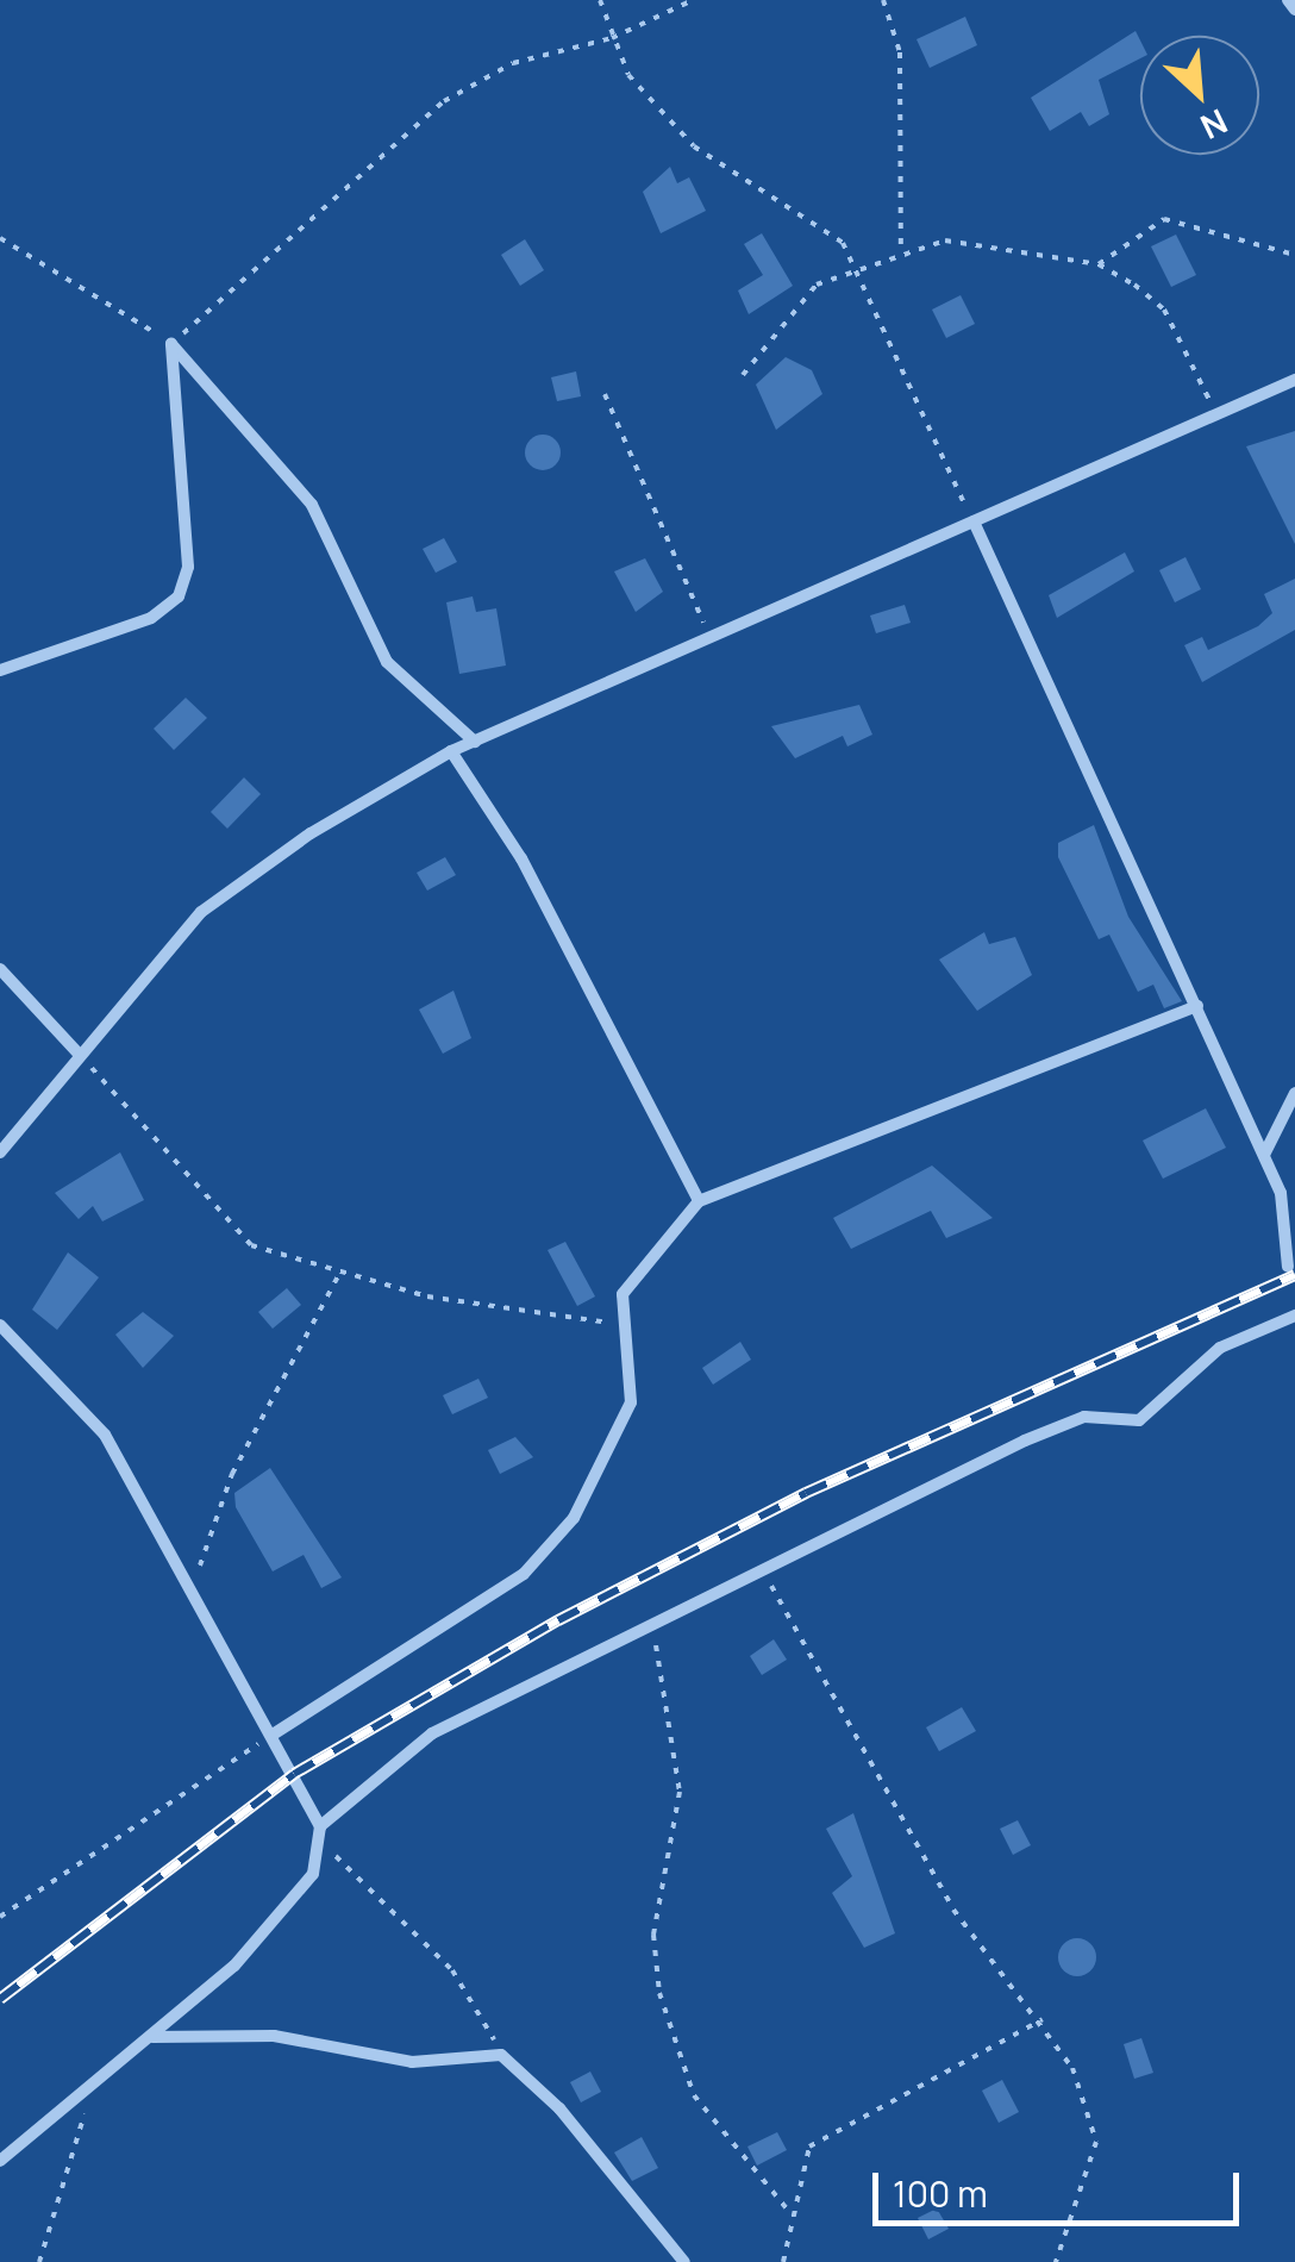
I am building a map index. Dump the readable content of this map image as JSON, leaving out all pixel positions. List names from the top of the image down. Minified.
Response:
{"scale_bar":"100 m","north":"bottom right"}
